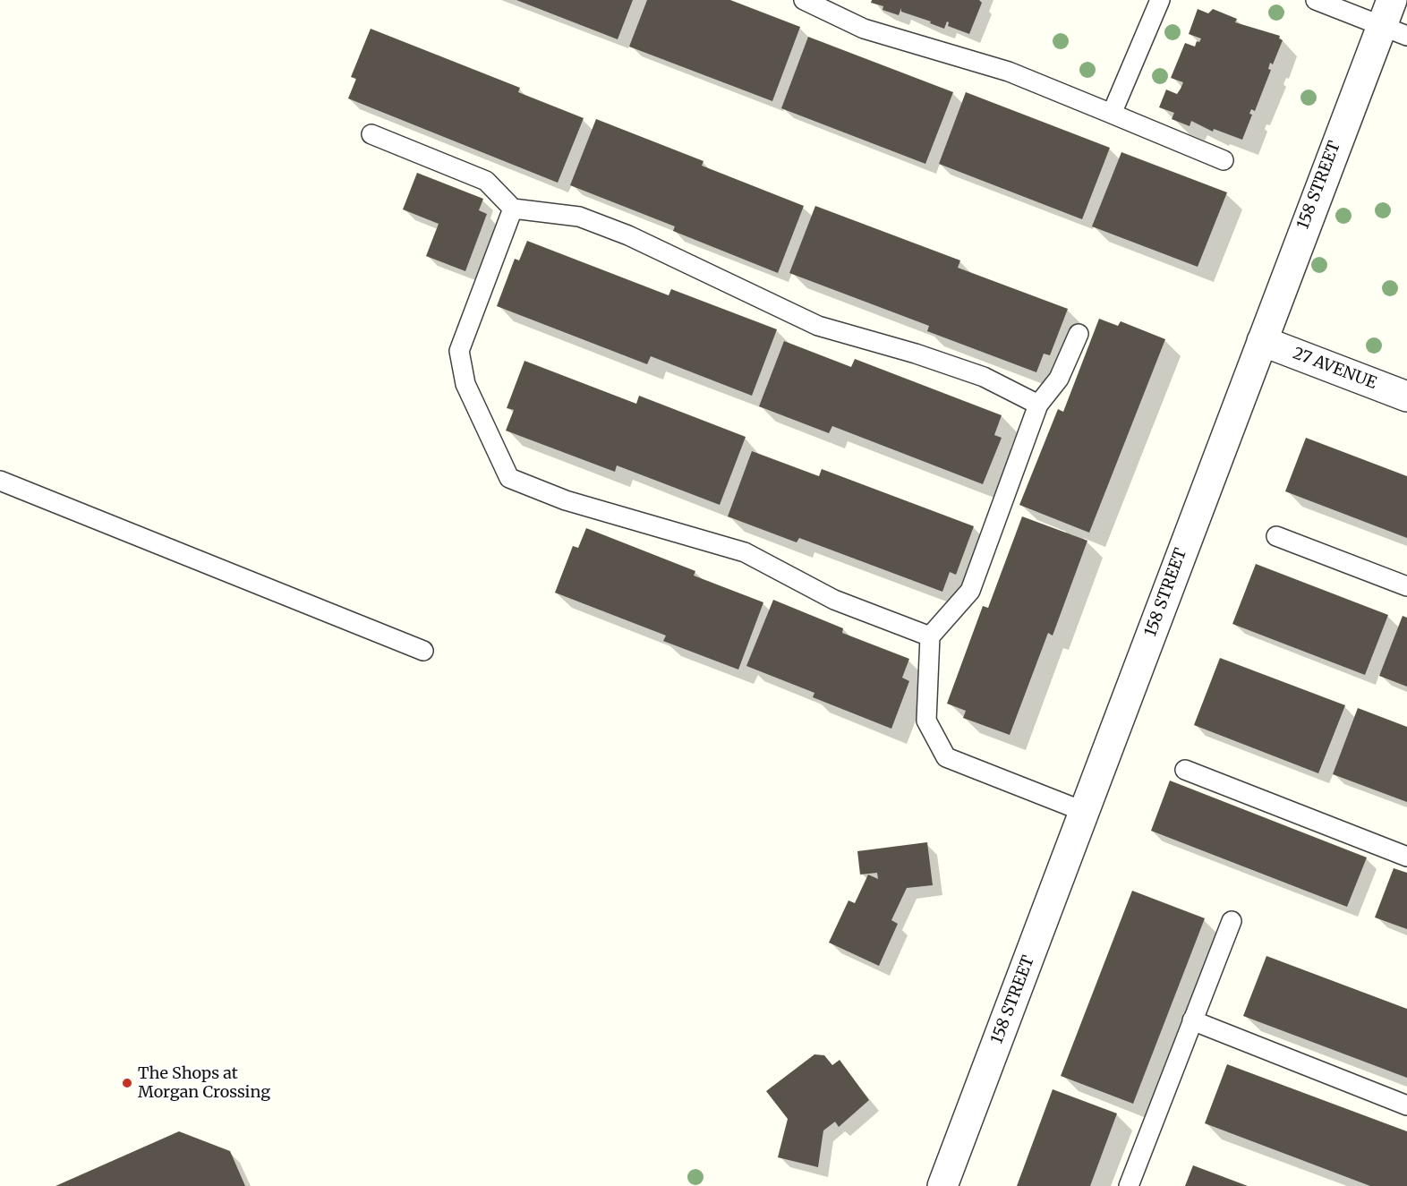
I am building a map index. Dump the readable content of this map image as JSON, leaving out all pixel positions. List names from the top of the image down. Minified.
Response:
{"streets":{"street":["158 STREET","27 AVENUE"]},"crossings":[["158 STREET","27 AVENUE"]],"places":["The Shops at Morgan Crossing"]}
